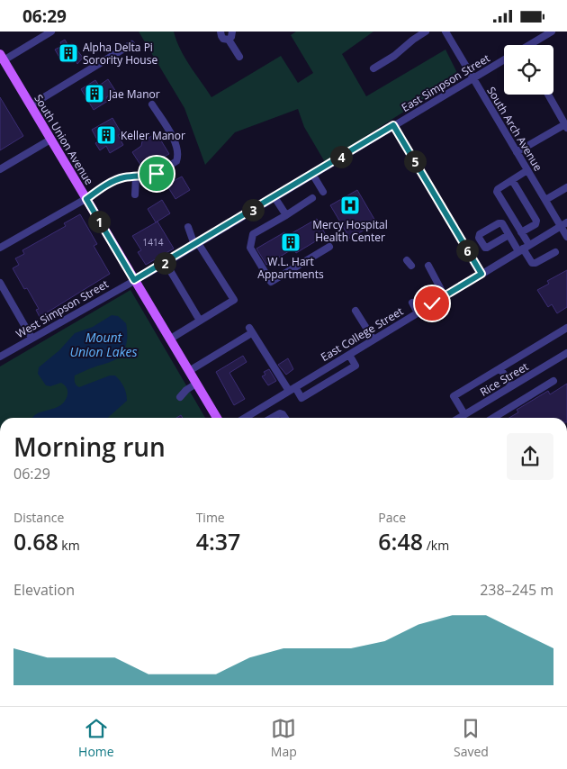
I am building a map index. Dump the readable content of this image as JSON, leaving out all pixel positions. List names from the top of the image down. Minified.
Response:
{"streets":{"main road":["South Union Avenue"],"street":["East Simpson Street","South Arch Avenue","West Simpson Street","East College Street","Rice Street"]},"crossings":[["East Simpson Street","South Arch Avenue"],["East Simpson Street","South Union Avenue"],["East Simpson Street","West Simpson Street"],["South Arch Avenue","East College Street"],["South Union Avenue","West Simpson Street"]],"water":["Mount Union Lakes"],"places":{"building":["Alpha Delta Pi Sorority House","Jae Manor","Keller Manor","W.L. Hart Appartments"],"hospital":["Mercy Hospital Health Center"]},"house_numbers":["1414"],"page":{"status":"06:29","pins":["4","5","3","1","6","2"],"heading":["Morning run","06:29"],"stats":[["Distance","0.68 km"],["Time","4:37"],["Pace","6:48 /km"]],"chart":["Elevation","238–245 m"],"tabs":["Home","Map","Saved"]}}
